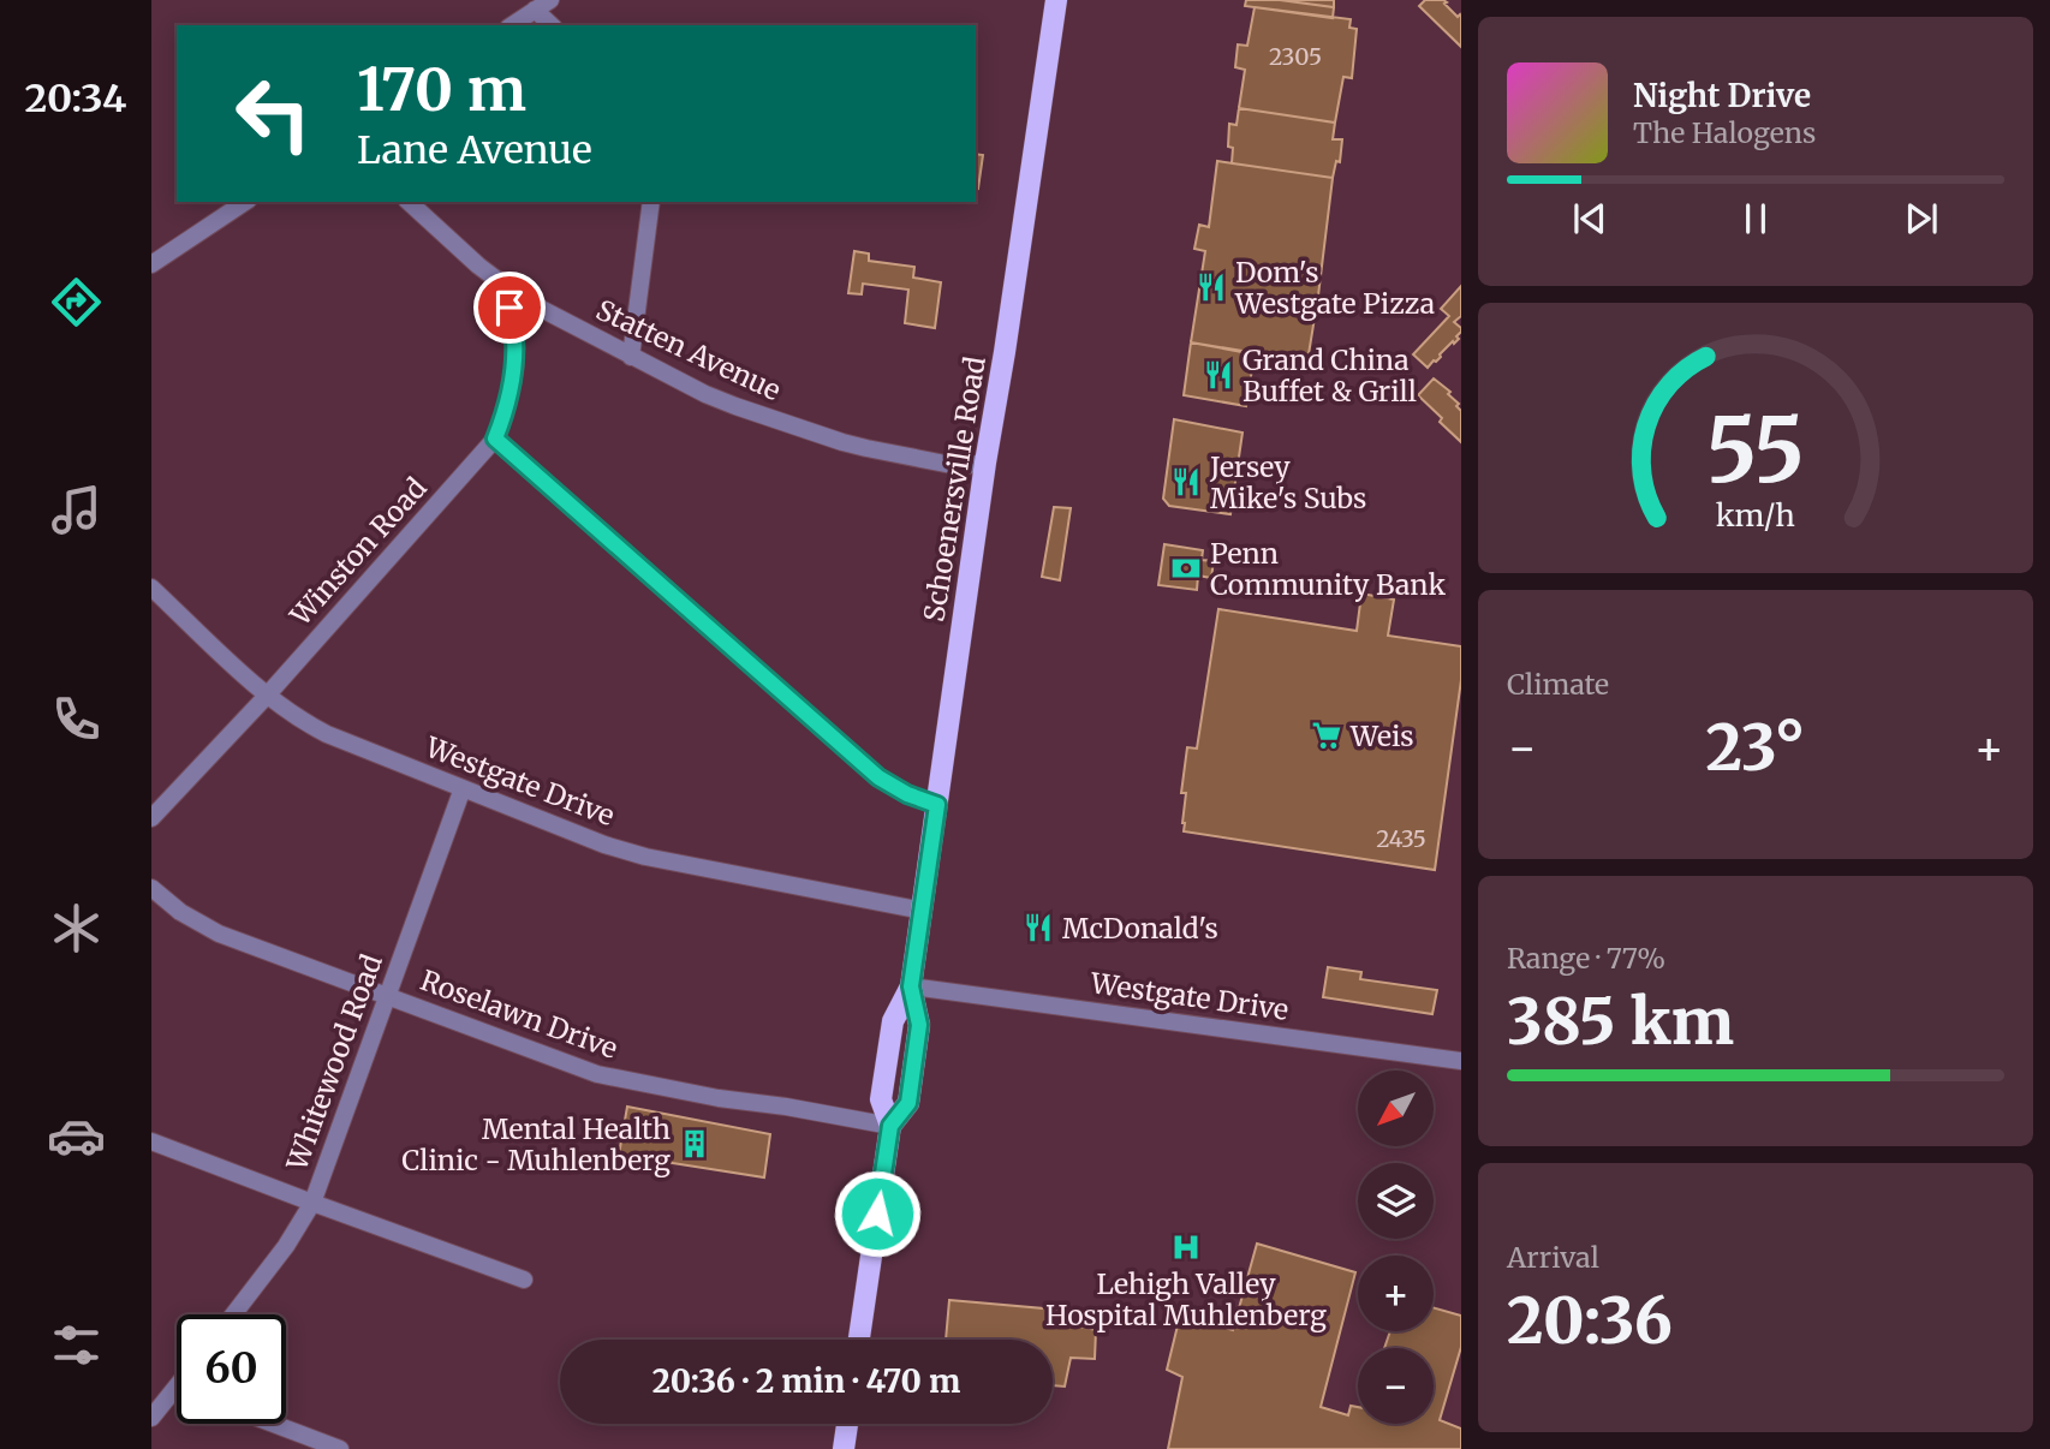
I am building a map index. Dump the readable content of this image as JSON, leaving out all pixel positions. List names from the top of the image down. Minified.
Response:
{"streets":{"main road":["Schoenersville Road"],"street":["Statten Avenue","Winston Road","Westgate Drive","Roselawn Drive","Whitewood Road"]},"crossings":[["Statten Avenue","Schoenersville Road"],["Statten Avenue","Winston Road"],["Schoenersville Road","Westgate Drive"],["Schoenersville Road","Roselawn Drive"],["Winston Road","Westgate Drive"],["Westgate Drive","Whitewood Road"],["Roselawn Drive","Whitewood Road"]],"places":{"restaurant":["Dom's Westgate Pizza","Grand China Buffet & Grill","Jersey Mike's Subs","McDonald's"],"bank":["Penn Community Bank"],"supermarket":["Weis"],"building":["Mental Health Clinic - Muhlenberg"],"hospital":["Lehigh Valley Hospital Muhlenberg"]},"house_numbers":["2305","2435"],"north":"bottom left","page":{"tabs":"20:34","turn":["170 m","Lane Avenue"],"song":["Night Drive","The Halogens"],"tile":["Climate",["Range · 77%","385 km"],["Arrival","20:36"]],"heat":["−","23°","+"],"map_buttons":["+","−"],"limit":"60","trip":"20:36 · 2 min · 470 m","gauge":["55","km/h"]}}
